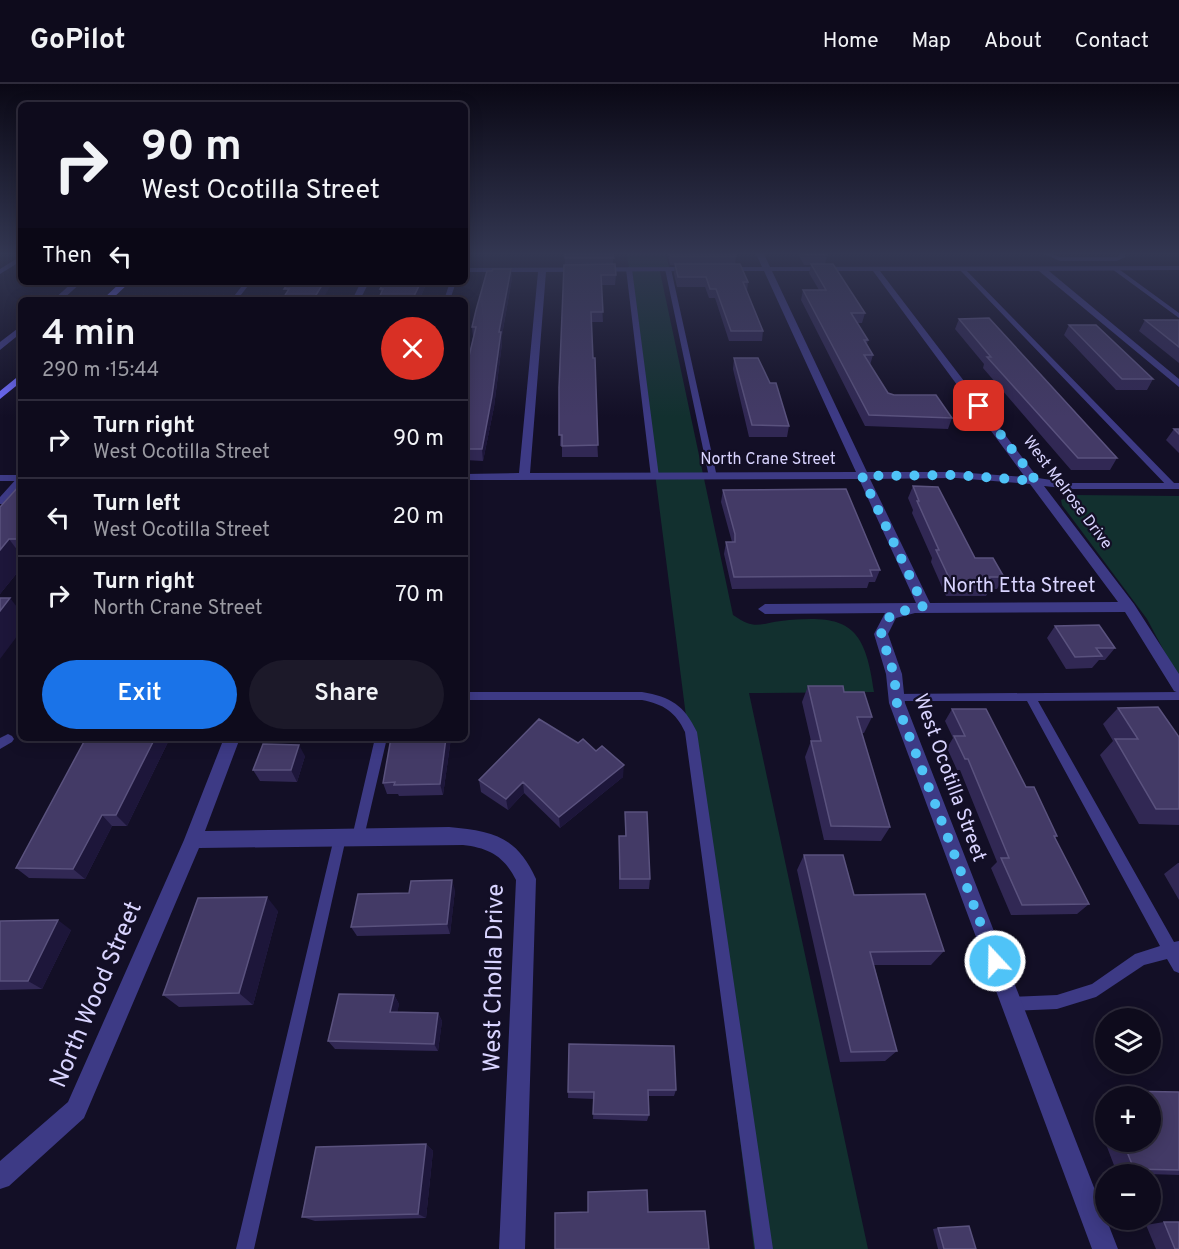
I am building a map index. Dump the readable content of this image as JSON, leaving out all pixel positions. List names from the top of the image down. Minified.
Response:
{"streets":{"street":["North Crane Street","West Melrose Drive","North Etta Street","West Ocotilla Street","West Cholla Drive","North Wood Street"]},"crossings":[["North Crane Street","West Melrose Drive"],["West Melrose Drive","North Etta Street"],["North Etta Street","West Ocotilla Street"],["West Cholla Drive","North Wood Street"]],"page":{"header":"GoPilot","nav":["Home","Map","About","Contact"],"turn":["90 m","West Ocotilla Street"],"then":"Then","heading":["4 min","290 m · 15:44"],"list":[{"name":"Turn right","note":"West Ocotilla Street","value":"90 m"},{"name":"Turn left","note":"West Ocotilla Street","value":"20 m"},{"name":"Turn right","note":"North Crane Street","value":"70 m"}],"buttons":["Exit","Share"],"map_buttons":["+","−"]}}
